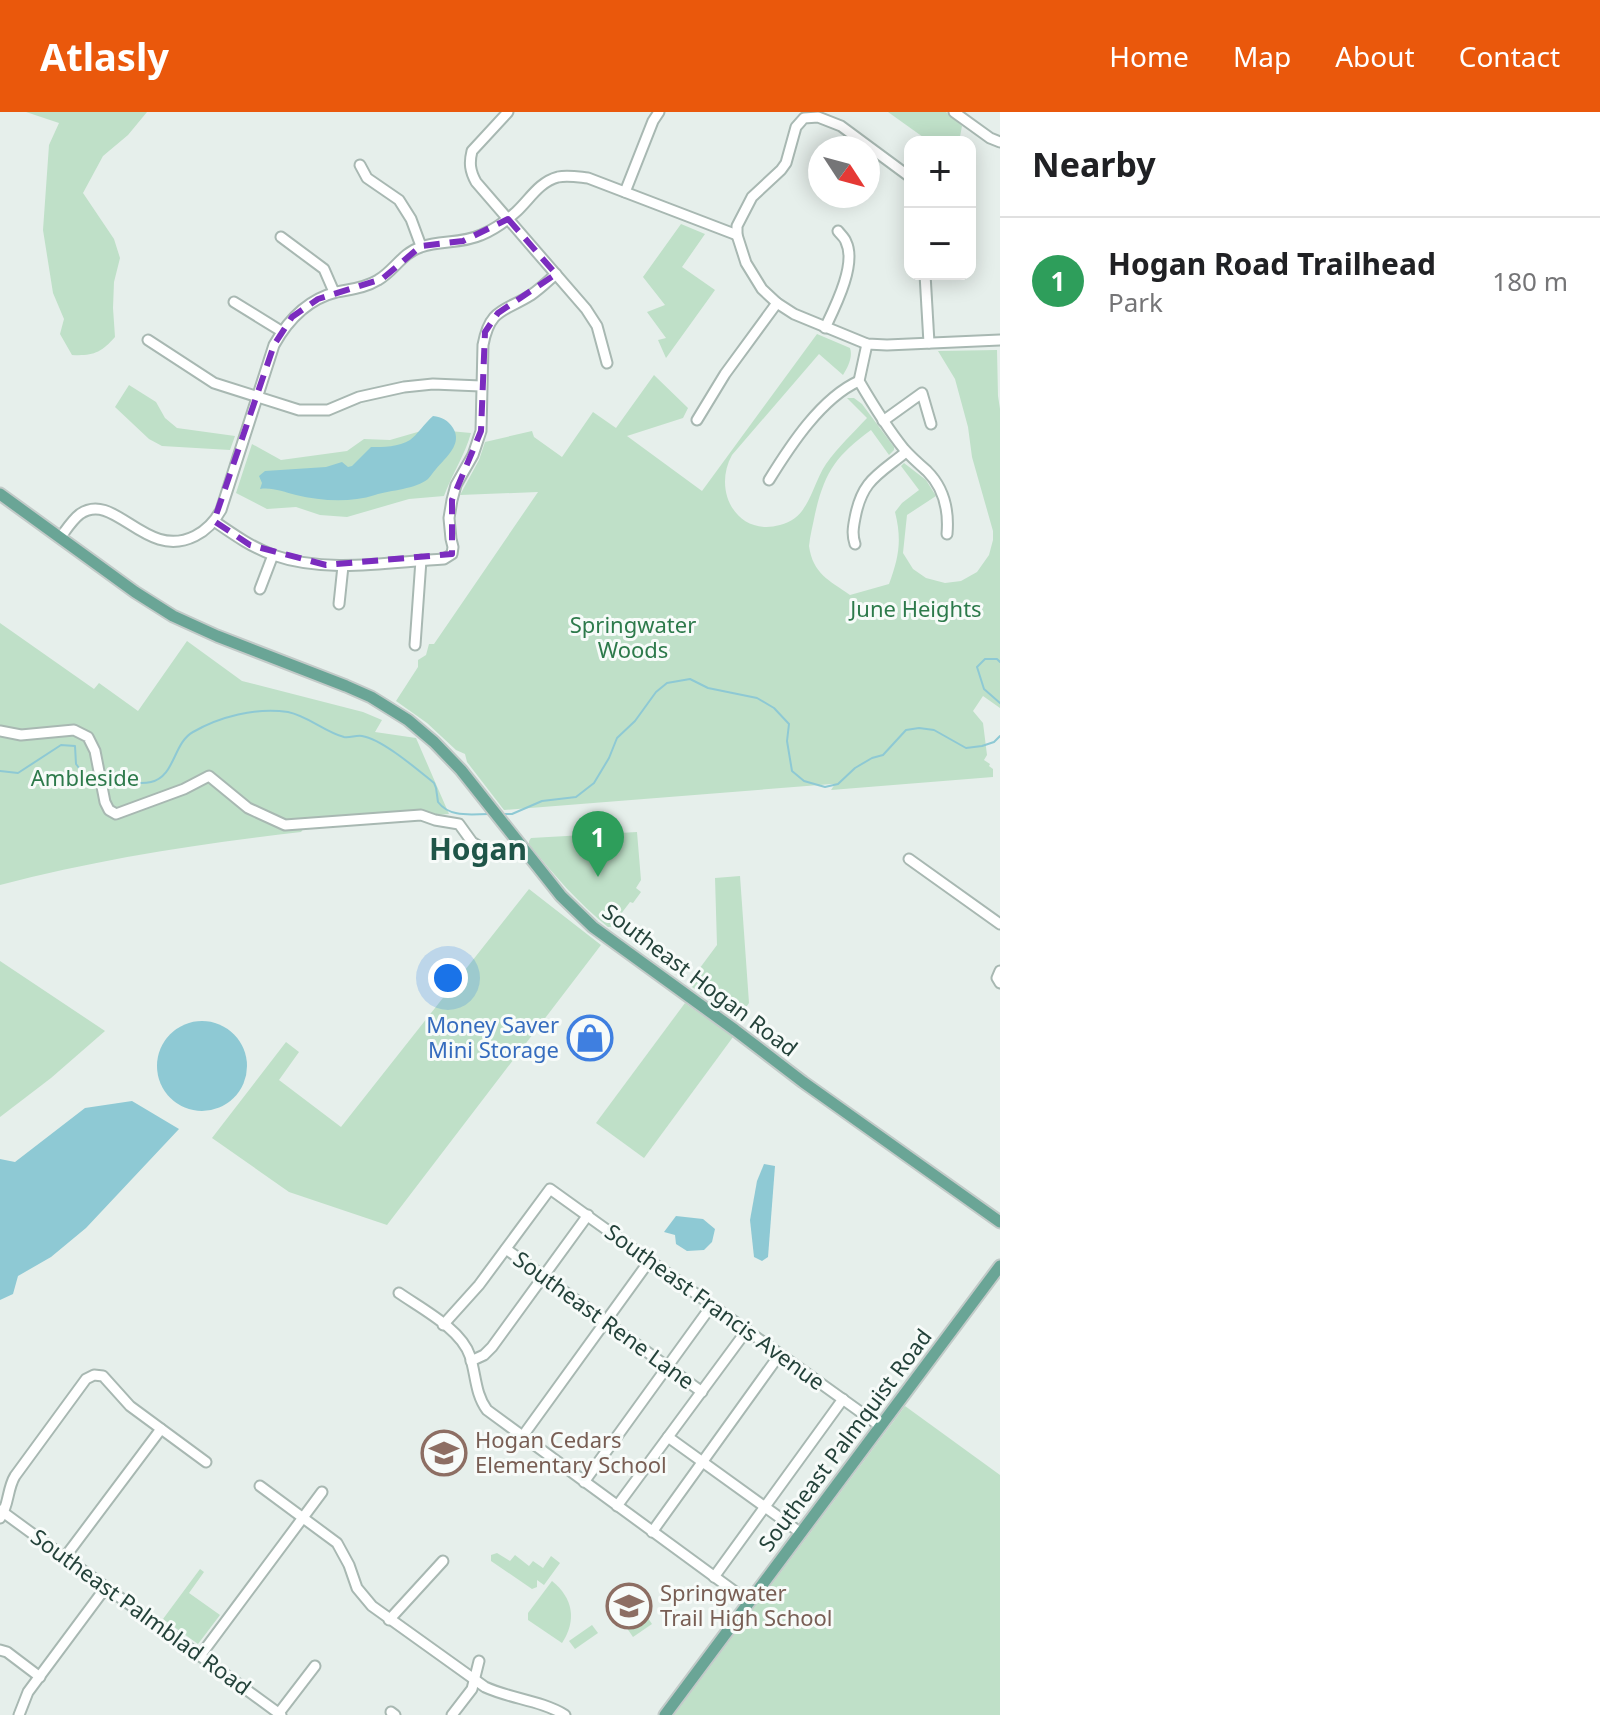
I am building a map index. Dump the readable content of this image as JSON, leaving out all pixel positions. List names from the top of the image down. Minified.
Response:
{"streets":{"main road":["Southeast Hogan Road","Southeast Palmquist Road"],"street":["Southeast Francis Avenue","Southeast Rene Lane","Southeast Palmblad Road"]},"crossings":[["Southeast Francis Avenue","Southeast Rene Lane"],["Southeast Francis Avenue","Southeast Palmquist Road"]],"districts":["Hogan"],"parks":["June Heights","Springwater Woods","Ambleside"],"places":{"shop":["Money Saver Mini Storage"],"school or university":["Hogan Cedars Elementary School","Springwater Trail High School"]},"north":"bottom right","page":{"header":"Atlasly","nav":["Home","Map","About","Contact"],"heading":"Nearby","map_buttons":["+","−"],"list":[{"mark":"1","name":"Hogan Road Trailhead","note":"Park","value":"180 m"}],"pins":"1"}}
